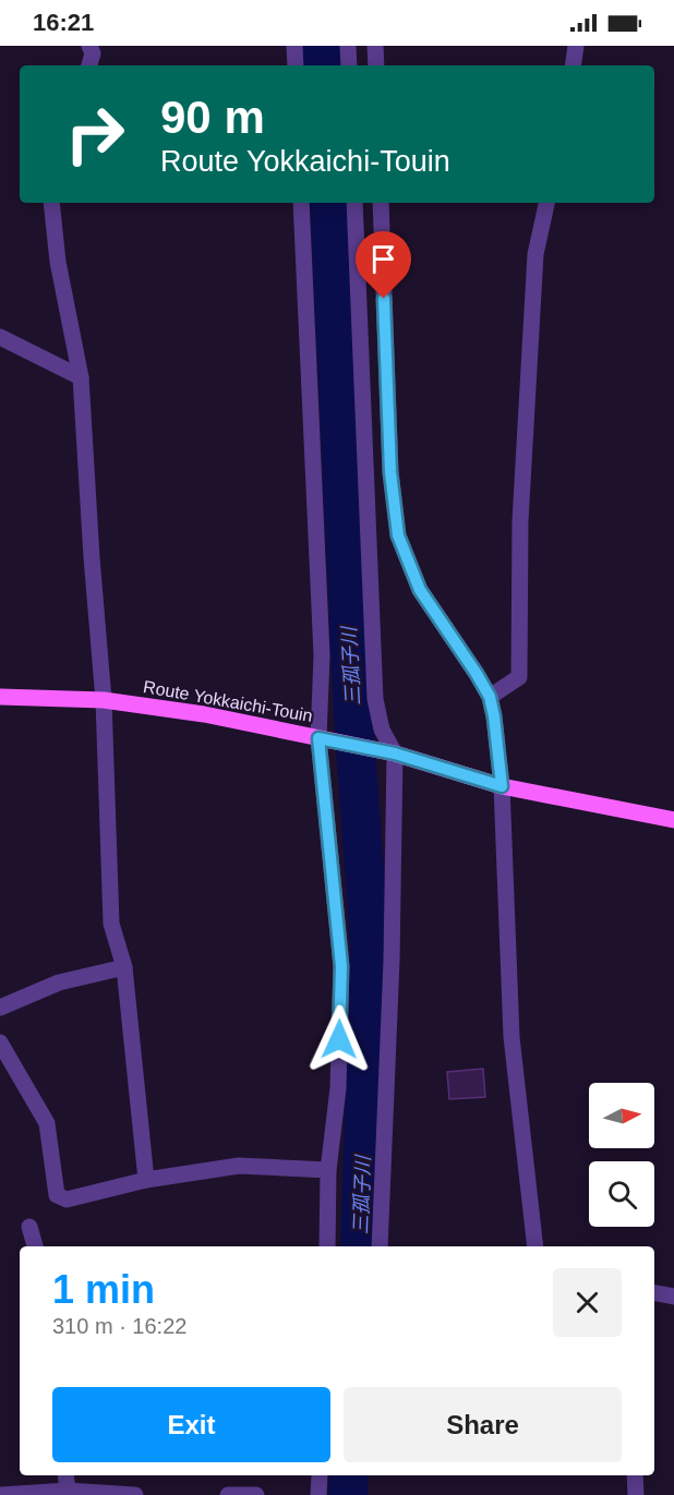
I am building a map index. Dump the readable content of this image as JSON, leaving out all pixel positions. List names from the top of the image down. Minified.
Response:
{"streets":{"main road":["Route Yokkaichi-Touin"]},"water":["三孤子川"],"north":"right","page":{"status":"16:21","turn":["90 m","Route Yokkaichi-Touin"],"heading":["1 min","310 m · 16:22"],"buttons":["Exit","Share"]}}
